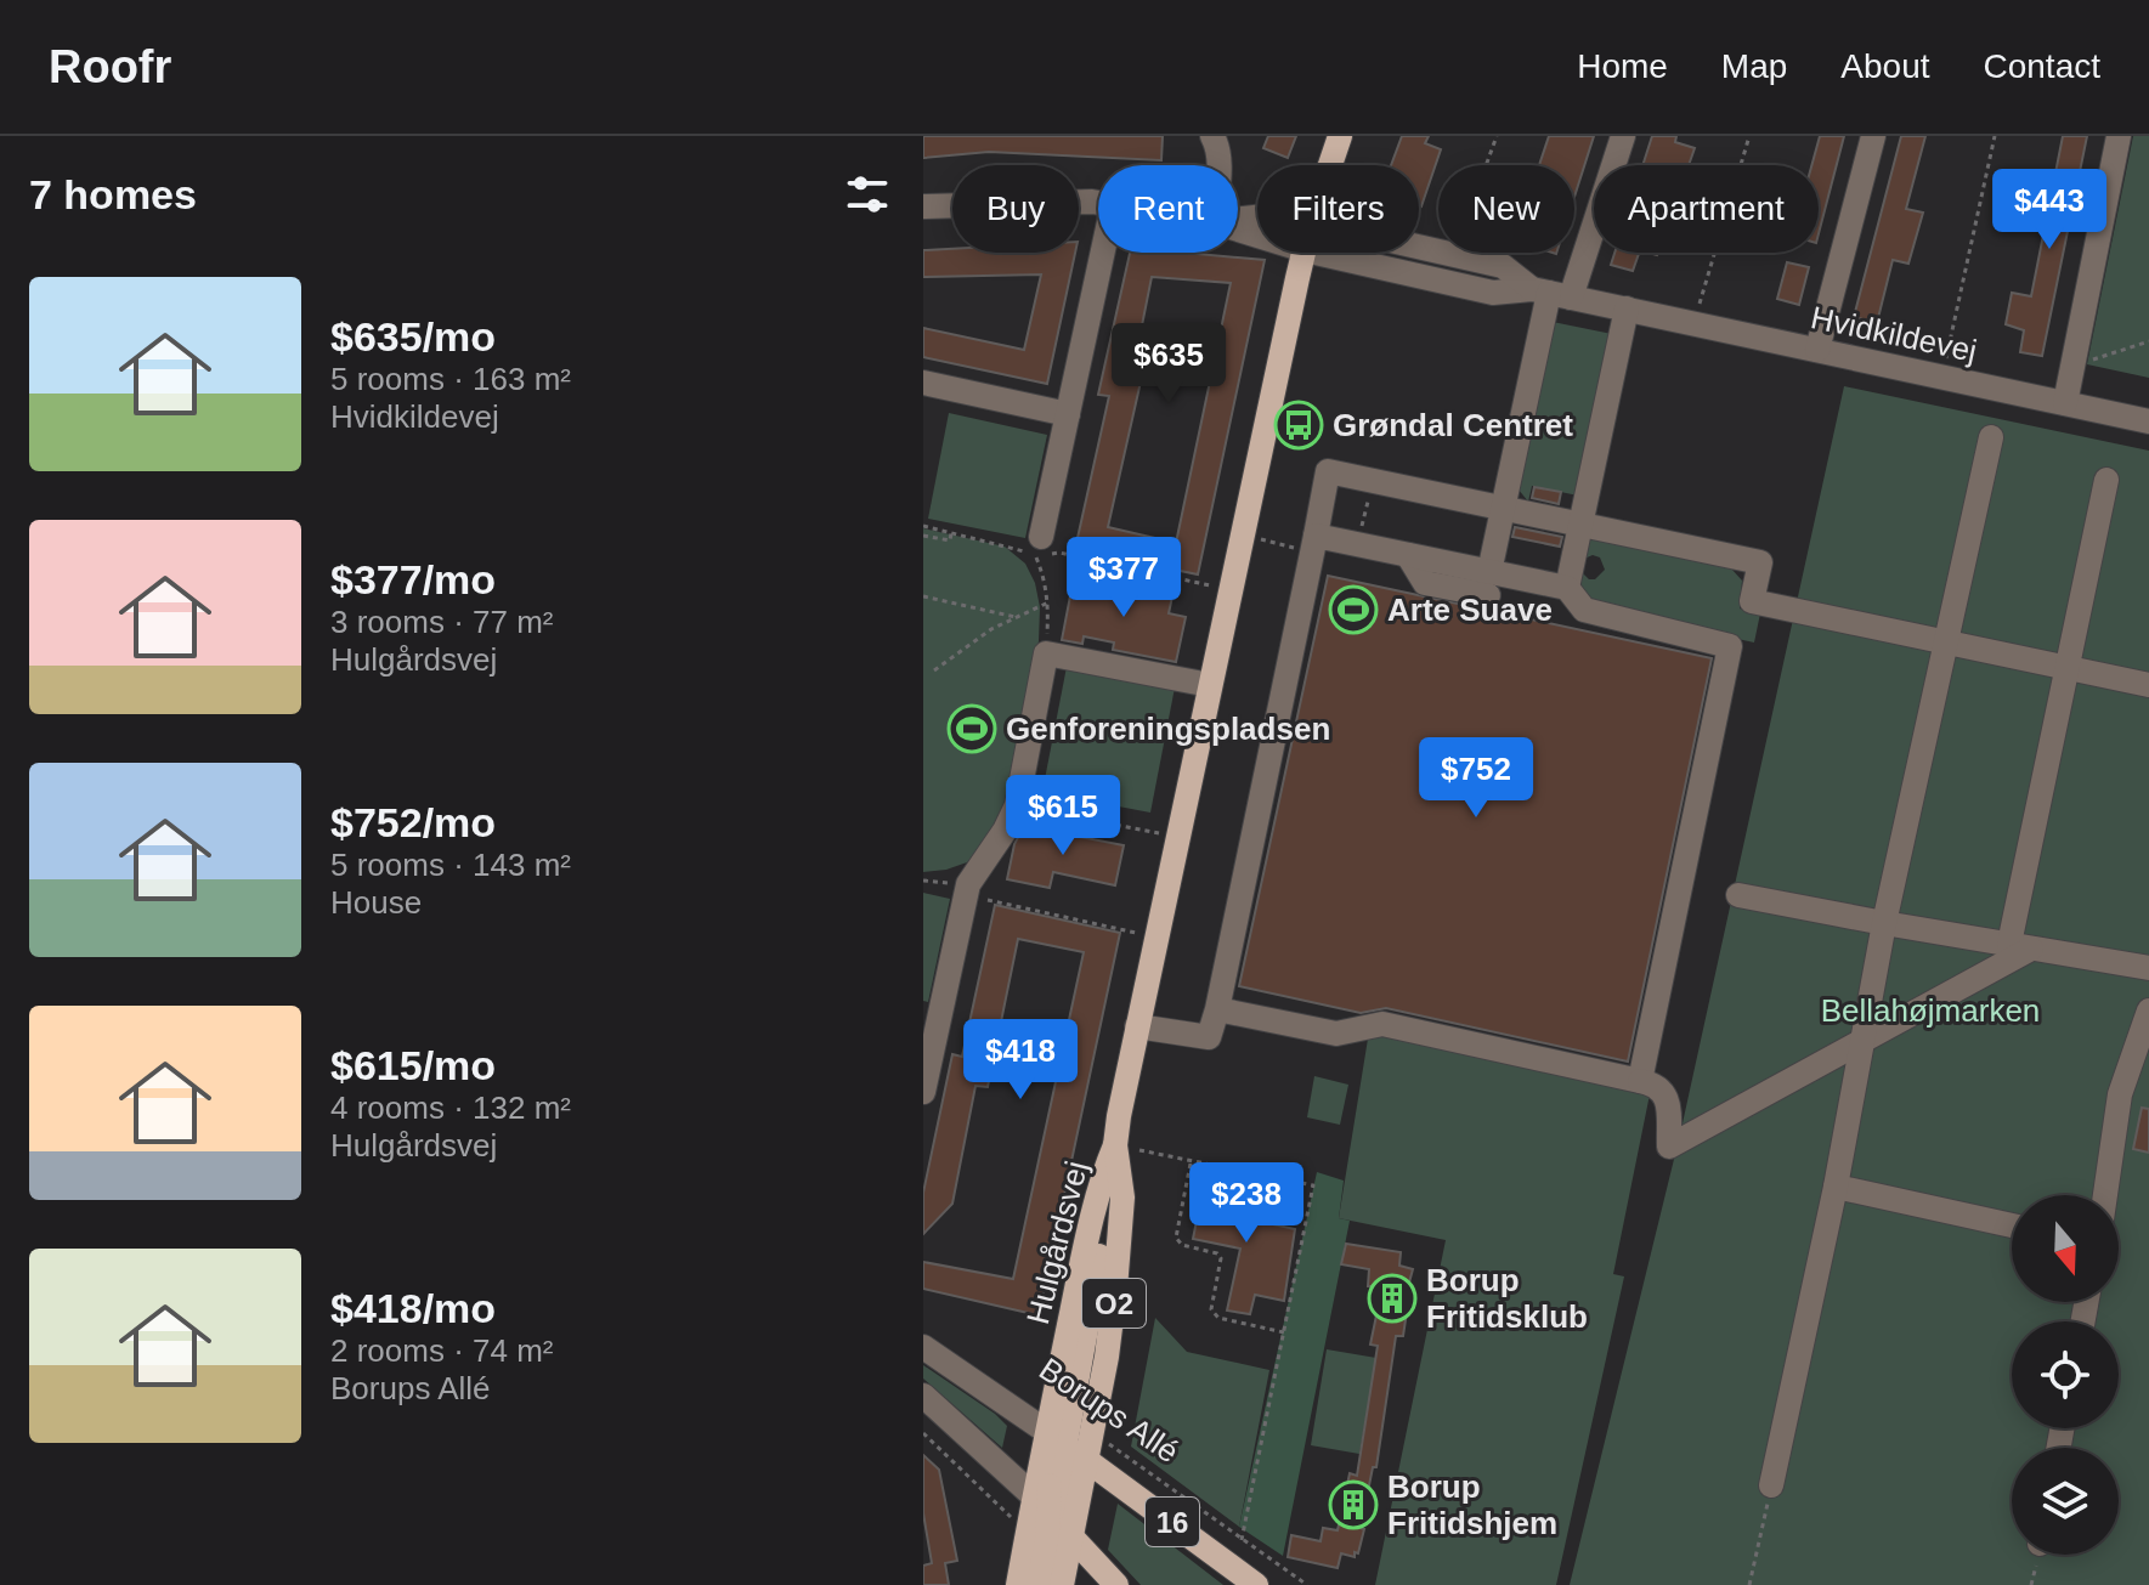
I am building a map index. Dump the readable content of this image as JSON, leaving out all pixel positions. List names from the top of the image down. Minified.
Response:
{"streets":{"main road":["Hulgårdsvej","O2","Borups Allé","16"],"street":["Hvidkildevej"]},"crossings":[["Hulgårdsvej","Borups Allé"]],"parks":["Bellahøjmarken"],"places":{"bus stop":["Grøndal Centret"],"sports":["Arte Suave","Genforeningspladsen"],"building":["Borup Fritidsklub","Borup Fritidshjem"]},"north":"bottom","page":{"header":"Roofr","nav":["Home","Map","About","Contact"],"heading":"7 homes","chip":["Buy","Rent","Filters","New","Apartment"],"price":["$443","$635","$377","$752","$615","$418","$238"],"list":[{"name":"$635/mo","note":"5 rooms · 163 m² · Hvidkildevej"},{"name":"$377/mo","note":"3 rooms · 77 m² · Hulgårdsvej"},{"name":"$752/mo","note":"5 rooms · 143 m² · House"},{"name":"$615/mo","note":"4 rooms · 132 m² · Hulgårdsvej"},{"name":"$418/mo","note":"2 rooms · 74 m² · Borups Allé"}]}}
